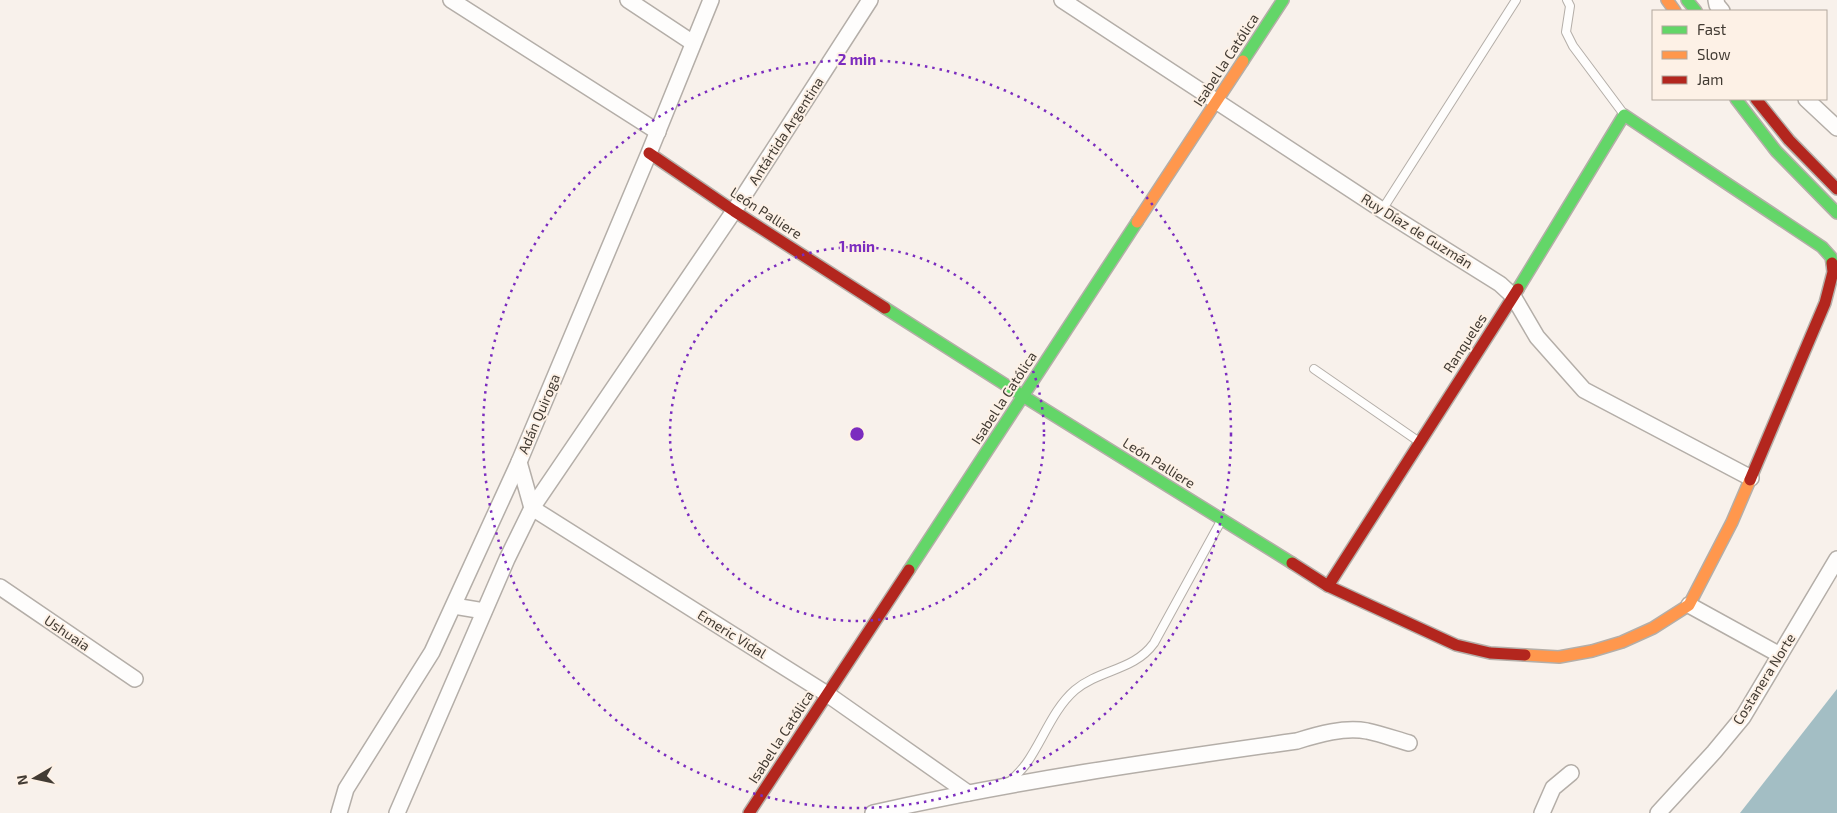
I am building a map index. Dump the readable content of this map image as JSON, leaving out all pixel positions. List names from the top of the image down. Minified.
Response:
{"streets":{"street":["Isabel la Católica","Antártida Argentina","León Palliere","Ruy Díaz de Guzmán","Ranqueles","Adán Quiroga","Ushuaia","Emeric Vidal","Costanera Norte"]},"crossings":[["Isabel la Católica","León Palliere"],["Isabel la Católica","Ruy Díaz de Guzmán"],["Isabel la Católica","Emeric Vidal"],["Antártida Argentina","León Palliere"],["León Palliere","Ranqueles"],["León Palliere","Adán Quiroga"],["Ruy Díaz de Guzmán","Ranqueles"]],"legend":["Fast","Slow","Jam"],"north":"left","rings":["2 min","1 min"]}
